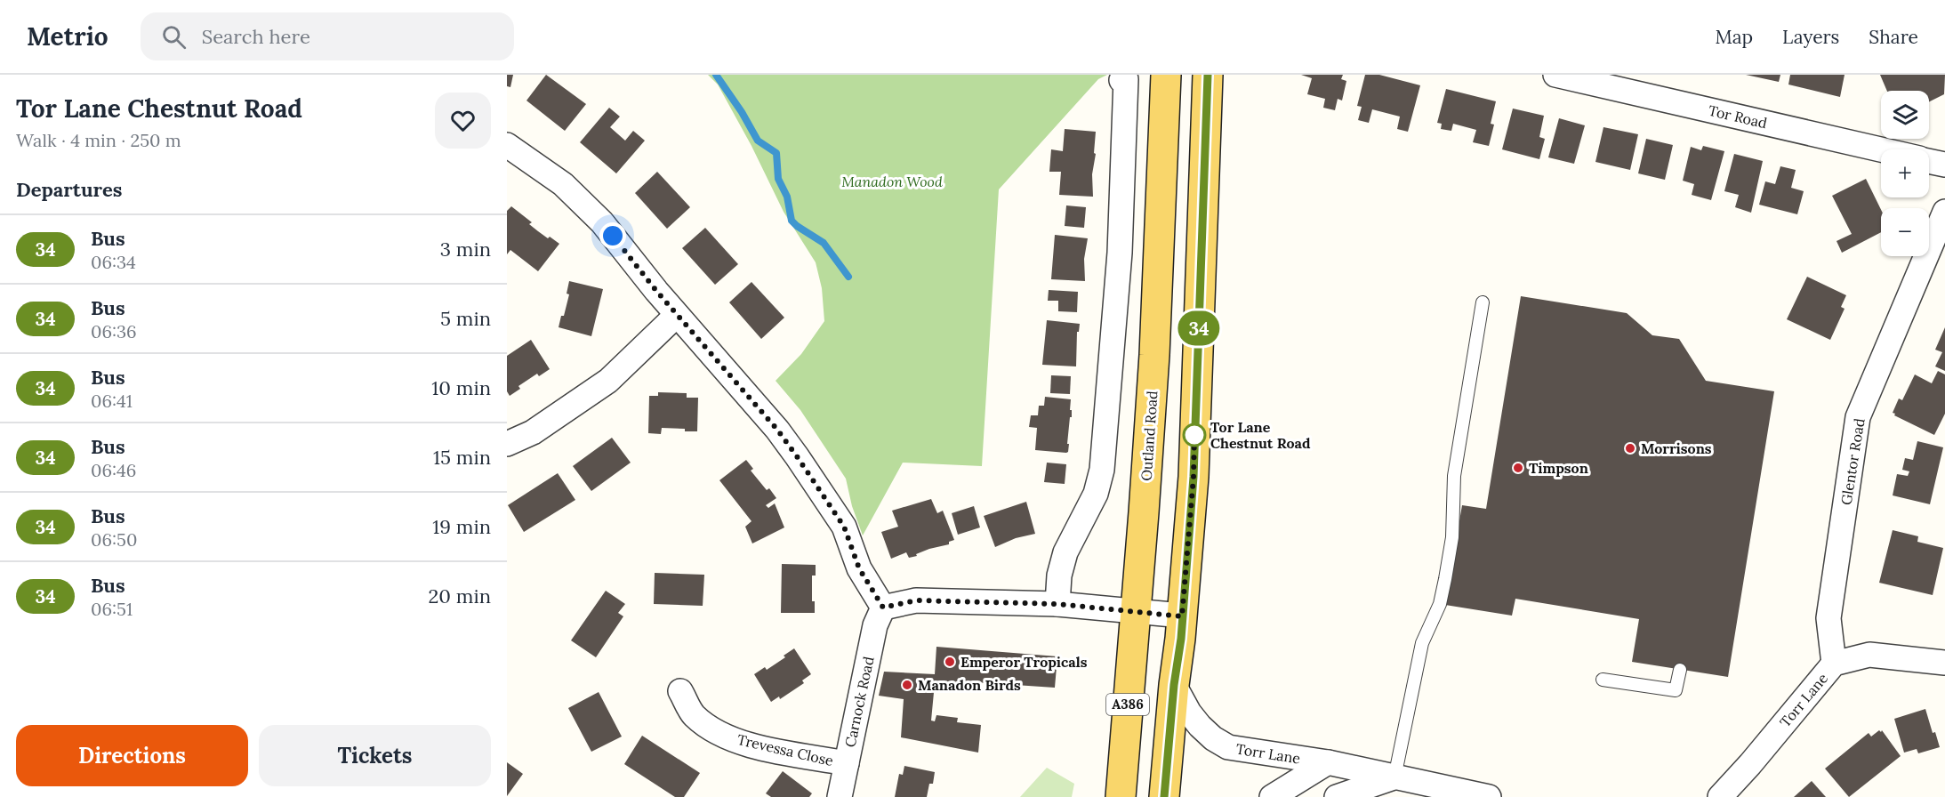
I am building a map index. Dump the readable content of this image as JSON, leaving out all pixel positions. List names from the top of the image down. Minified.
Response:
{"streets":{"main road":["Outland Road","A386"],"street":["Tor Road","Glentor Road","Torr Lane","Carnock Road","Trevessa Close"]},"crossings":[["Glentor Road","Torr Lane"],["Carnock Road","Trevessa Close"]],"parks":["Manadon Wood"],"places":["Tor Lane Chestnut Road","Morrisons","Timpson","Emperor Tropicals","Manadon Birds"],"lines":["bus line 34"],"page":{"header":"Metrio","search":"Search here","nav":["Map","Layers","Share"],"heading":[["Tor Lane Chestnut Road","Walk · 4 min · 250 m"],"Departures"],"on_map":"34","map_buttons":["+","−"],"list":[{"mark":"34","name":"Bus","note":"06:34","value":"3 min"},{"mark":"34","name":"Bus","note":"06:36","value":"5 min"},{"mark":"34","name":"Bus","note":"06:41","value":"10 min"},{"mark":"34","name":"Bus","note":"06:46","value":"15 min"},{"mark":"34","name":"Bus","note":"06:50","value":"19 min"},{"mark":"34","name":"Bus","note":"06:51","value":"20 min"}],"buttons":["Directions","Tickets"]}}
